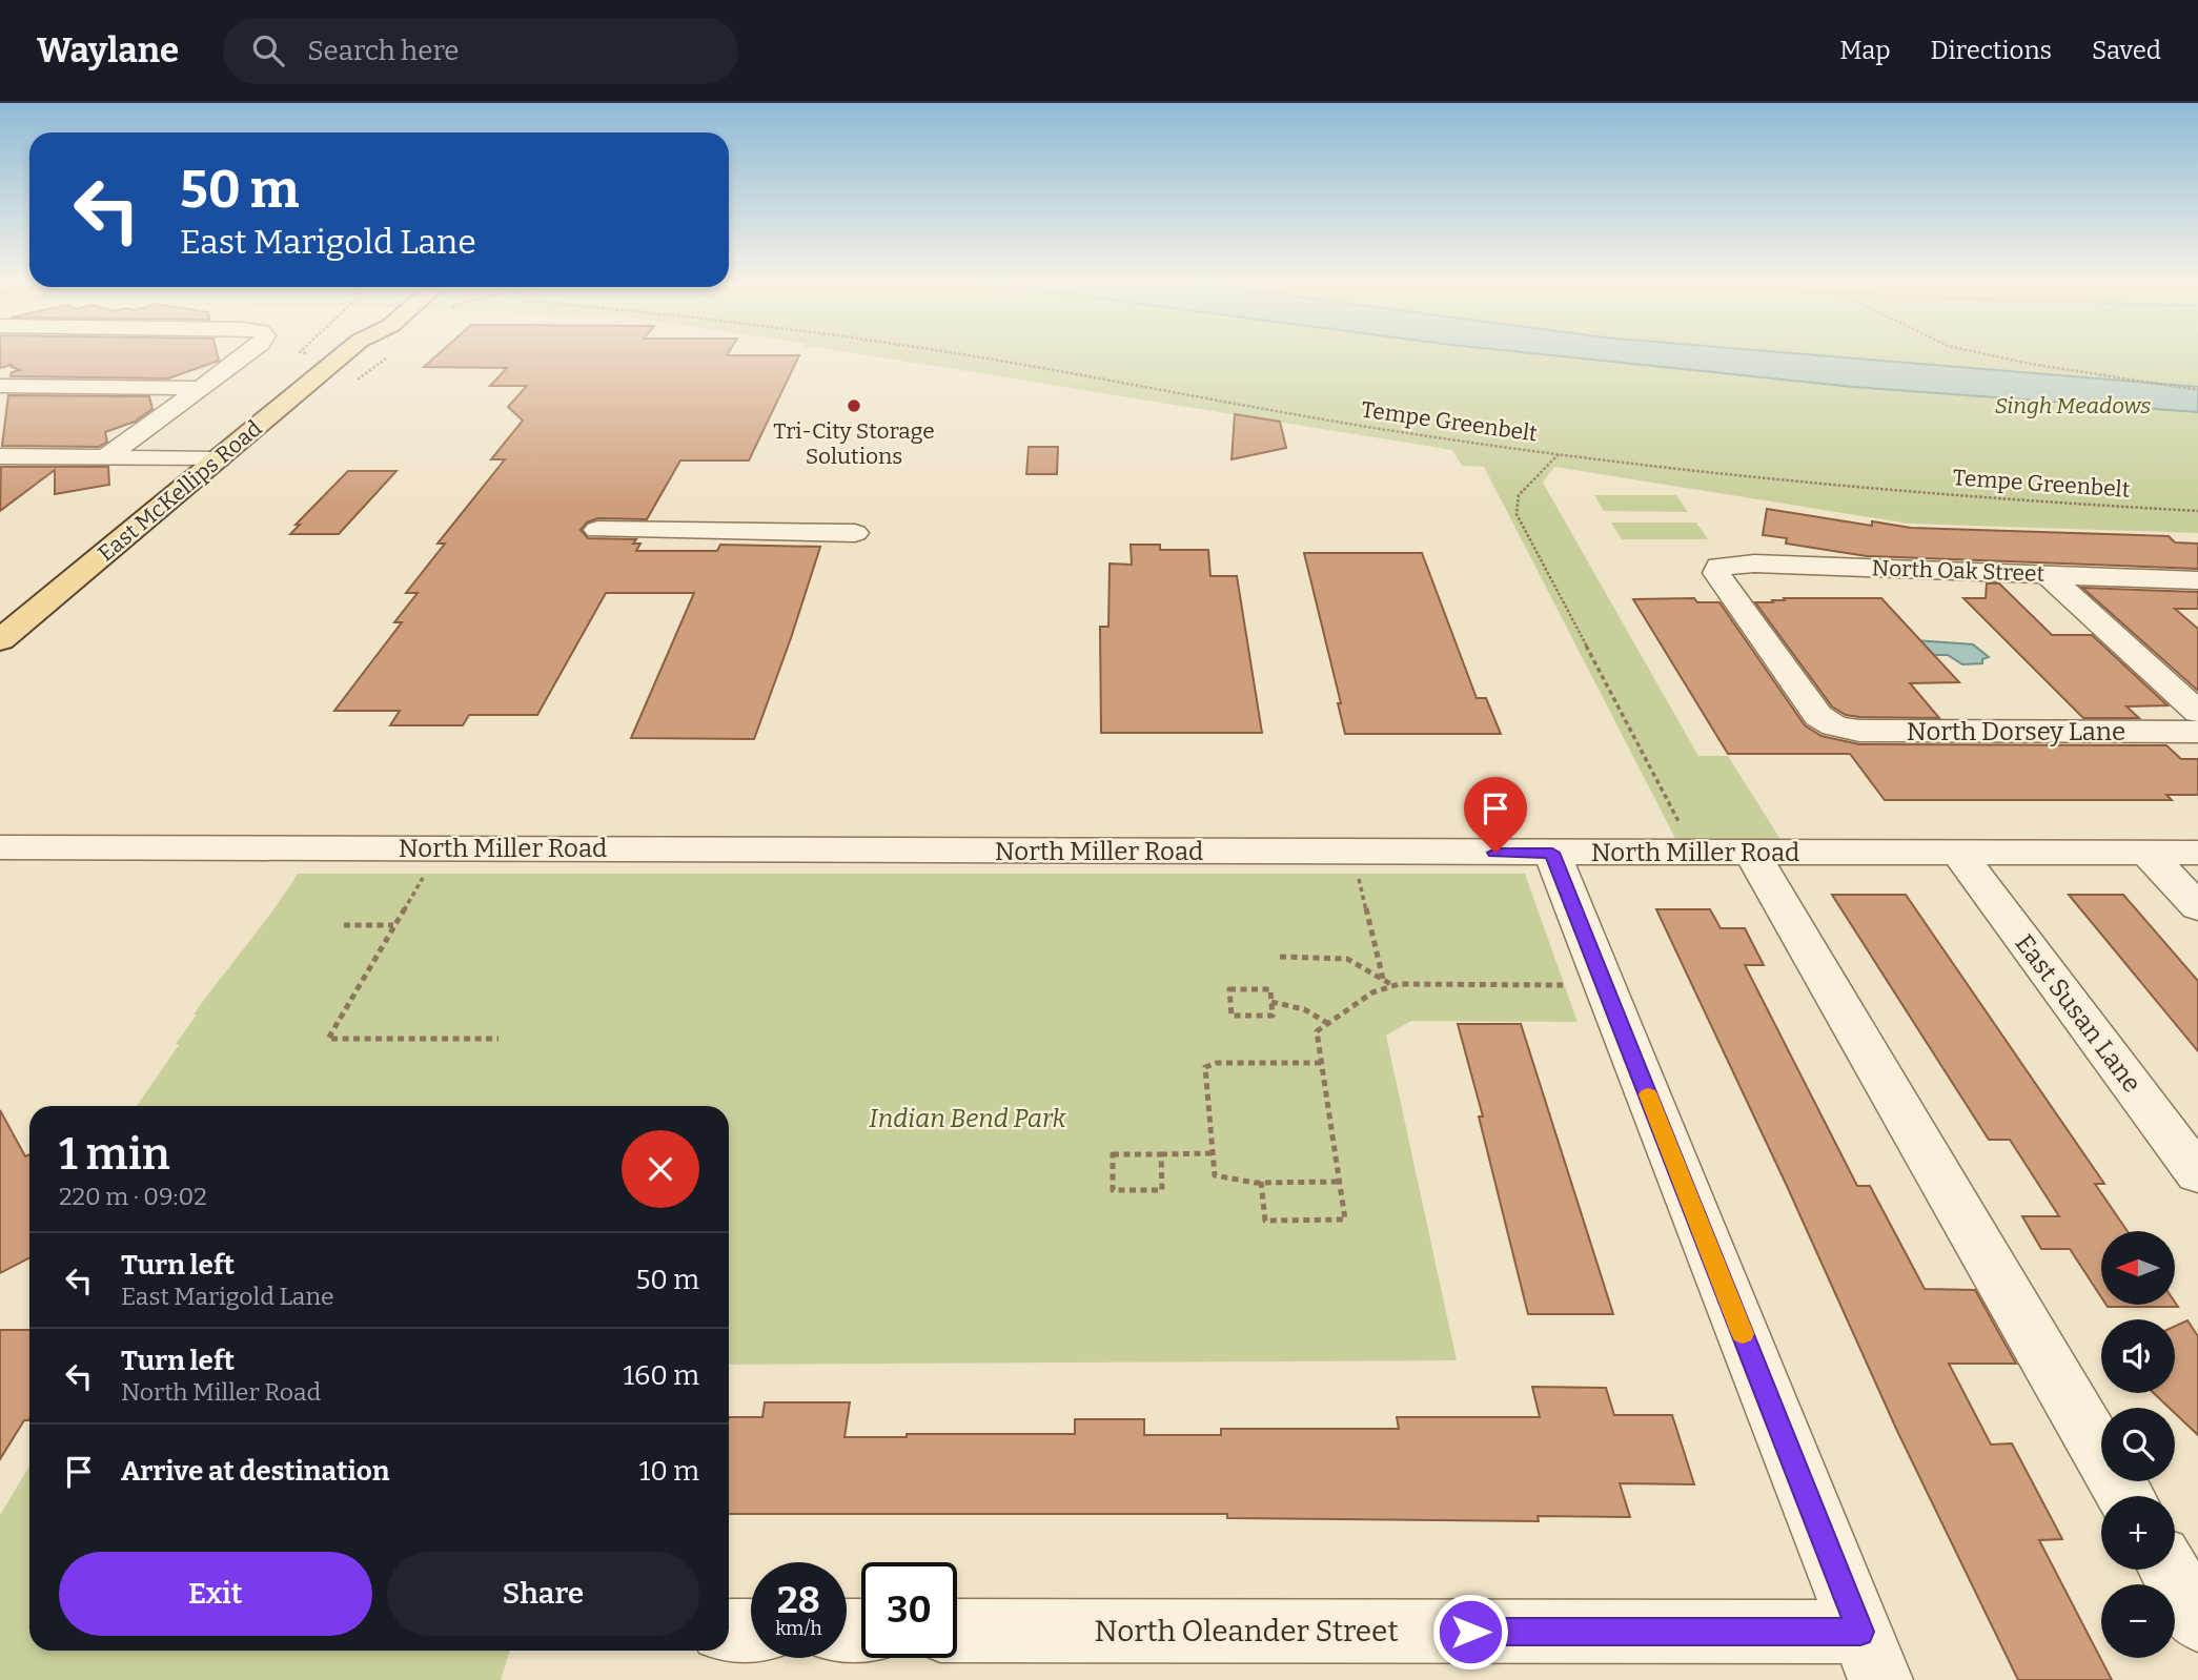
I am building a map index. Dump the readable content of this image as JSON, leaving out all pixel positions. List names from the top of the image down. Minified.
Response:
{"streets":{"main road":["East McKellips Road"],"street":["North Oak Street","North Dorsey Lane","North Miller Road","East Susan Lane","North Oleander Street"],"path":["Tempe Greenbelt"]},"crossings":[["North Oak Street","North Dorsey Lane"],["North Miller Road","East Susan Lane"]],"parks":["Singh Meadows","Indian Bend Park"],"places":["Tri-City Storage Solutions"],"north":"left","page":{"header":"Waylane","search":"Search here","nav":["Map","Directions","Saved"],"turn":["50 m","East Marigold Lane"],"heading":["1 min","220 m · 09:02"],"map_buttons":["+","−"],"list":[{"name":"Turn left","note":"East Marigold Lane","value":"50 m"},{"name":"Turn left","note":"North Miller Road","value":"160 m"},{"name":"Arrive at destination","value":"10 m"}],"buttons":["Exit","Share"],"speed":"28 km/h","limit":"30"}}
